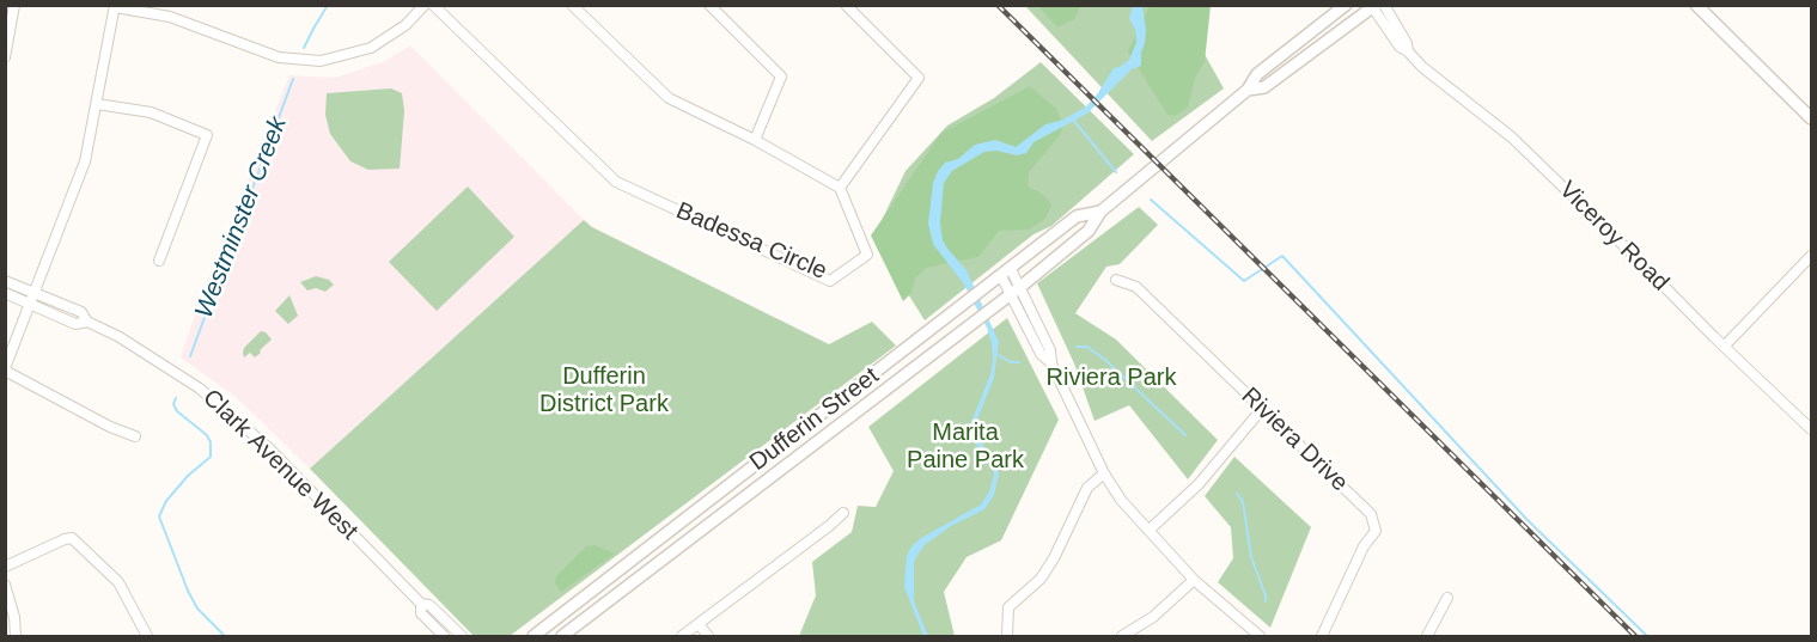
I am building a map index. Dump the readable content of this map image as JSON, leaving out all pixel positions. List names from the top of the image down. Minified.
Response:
{"streets":{"main road":["Dufferin Street"],"street":["Viceroy Road","Badessa Circle","Riviera Drive","Clark Avenue West"]},"crossings":[["Viceroy Road","Dufferin Street"]],"water":["Westminster Creek"],"parks":["Dufferin District Park","Riviera Park","Marita Paine Park"]}
